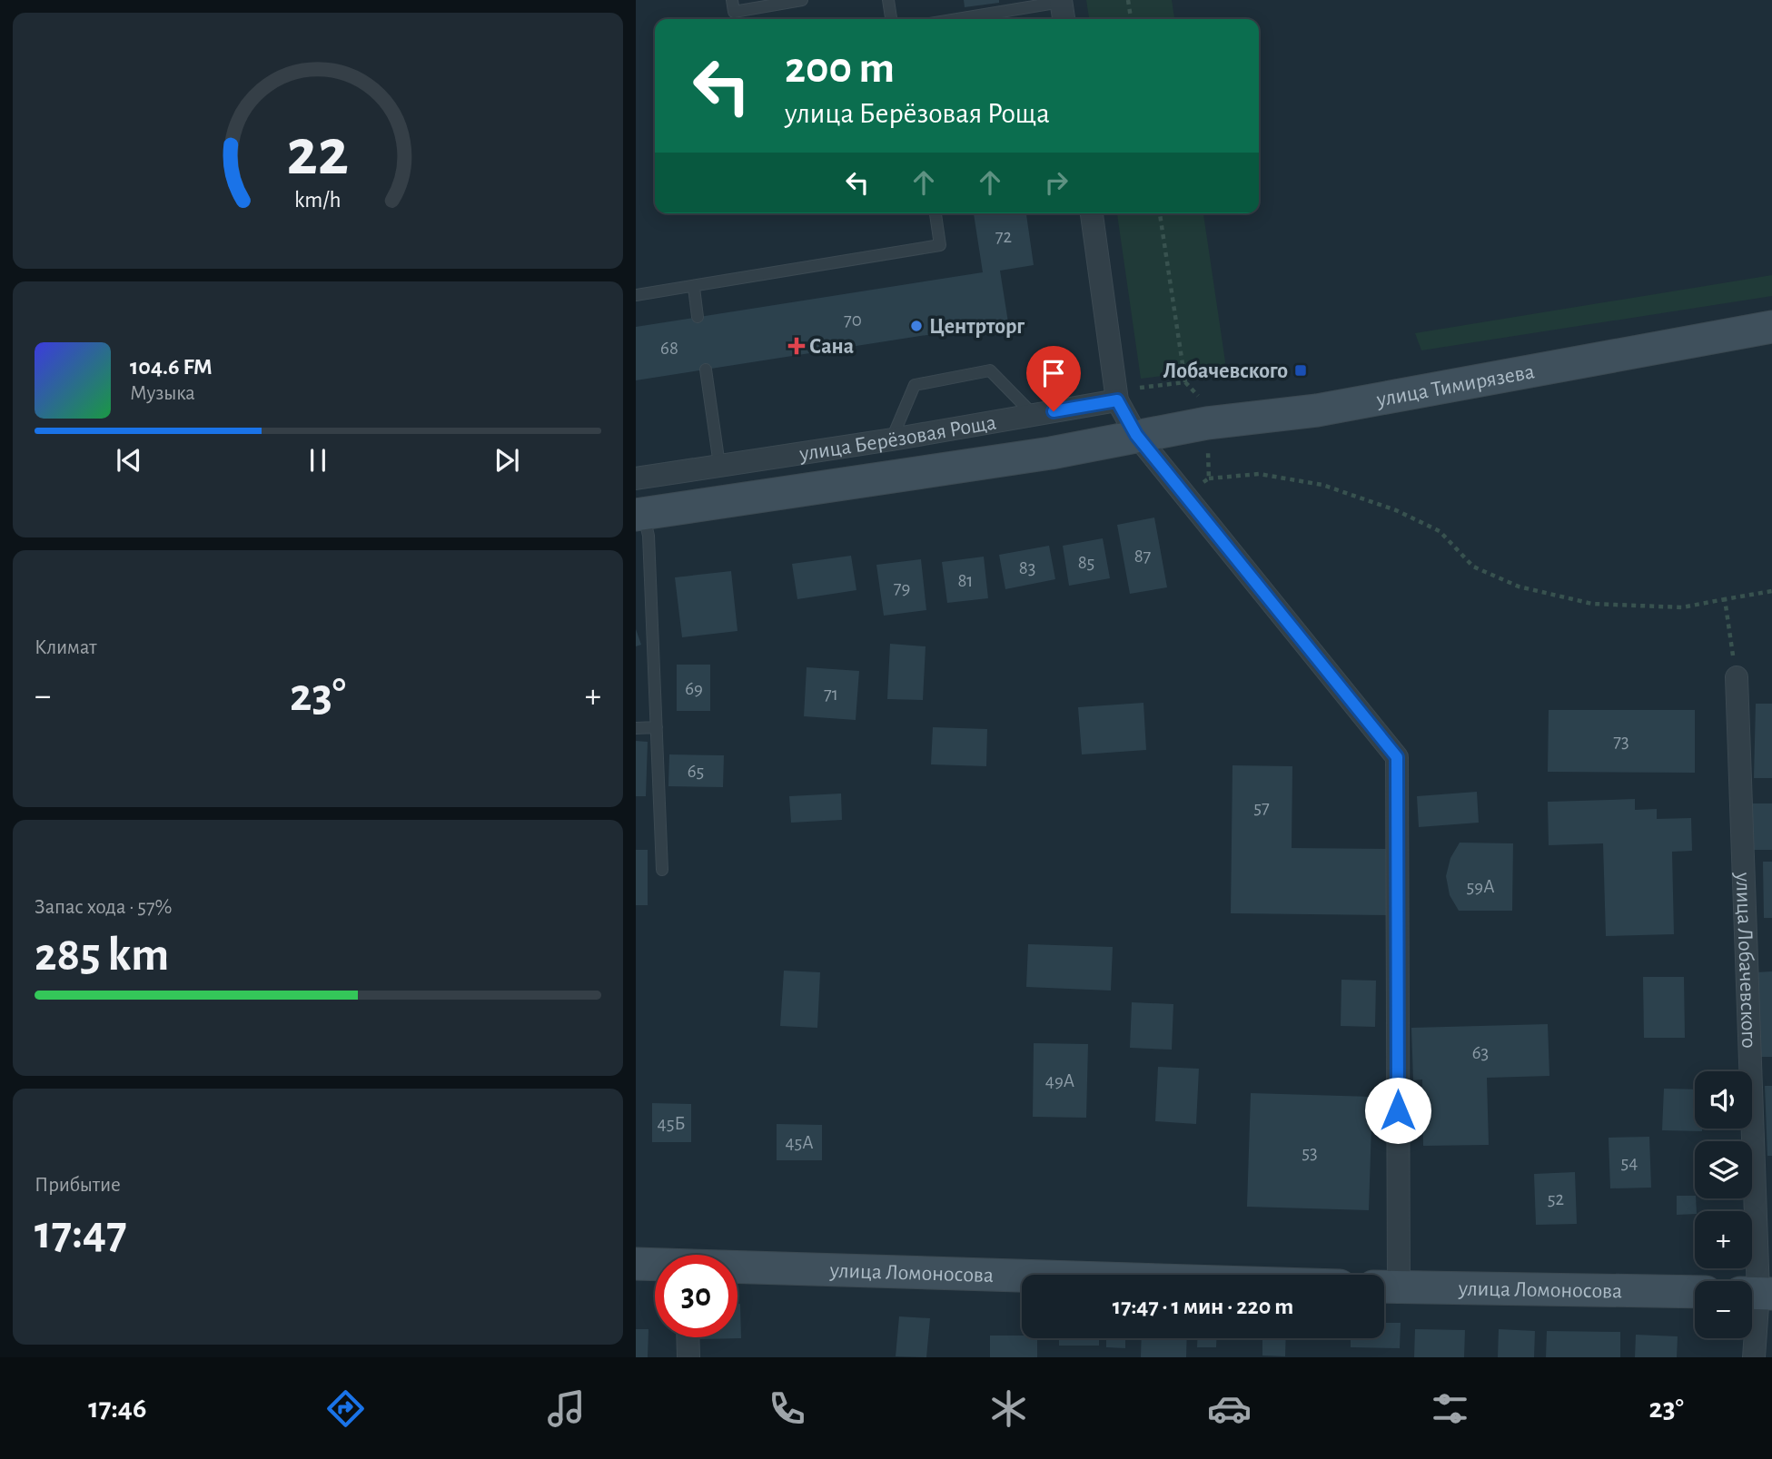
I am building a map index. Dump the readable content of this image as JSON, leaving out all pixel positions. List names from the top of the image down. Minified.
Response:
{"streets":{"main road":["улица Тимирязева","улица Ломоносова"],"street":["улица Берёзовая Роща","улица Лобачевского"]},"places":{"other":["Центрторг"],"health":["Сана"],"transit":["Лобачевского"]},"house_numbers":["72","70","68","87","85","83","81","79","69","71","73","65","57","59А","63","49А","45Б","45А","53","54","52"],"page":{"turn":["200 m","улица Берёзовая Роща"],"song":["104.6 FM","Музыка"],"tile":["Климат",["Запас хода · 57%","285 km"],["Прибытие","17:47"]],"heat":["−","23°","+"],"map_buttons":["+","−"],"limit":"30","trip":"17:47 · 1 мин · 220 m","tabs":["17:46","23°"],"gauge":["22","km/h"]}}
